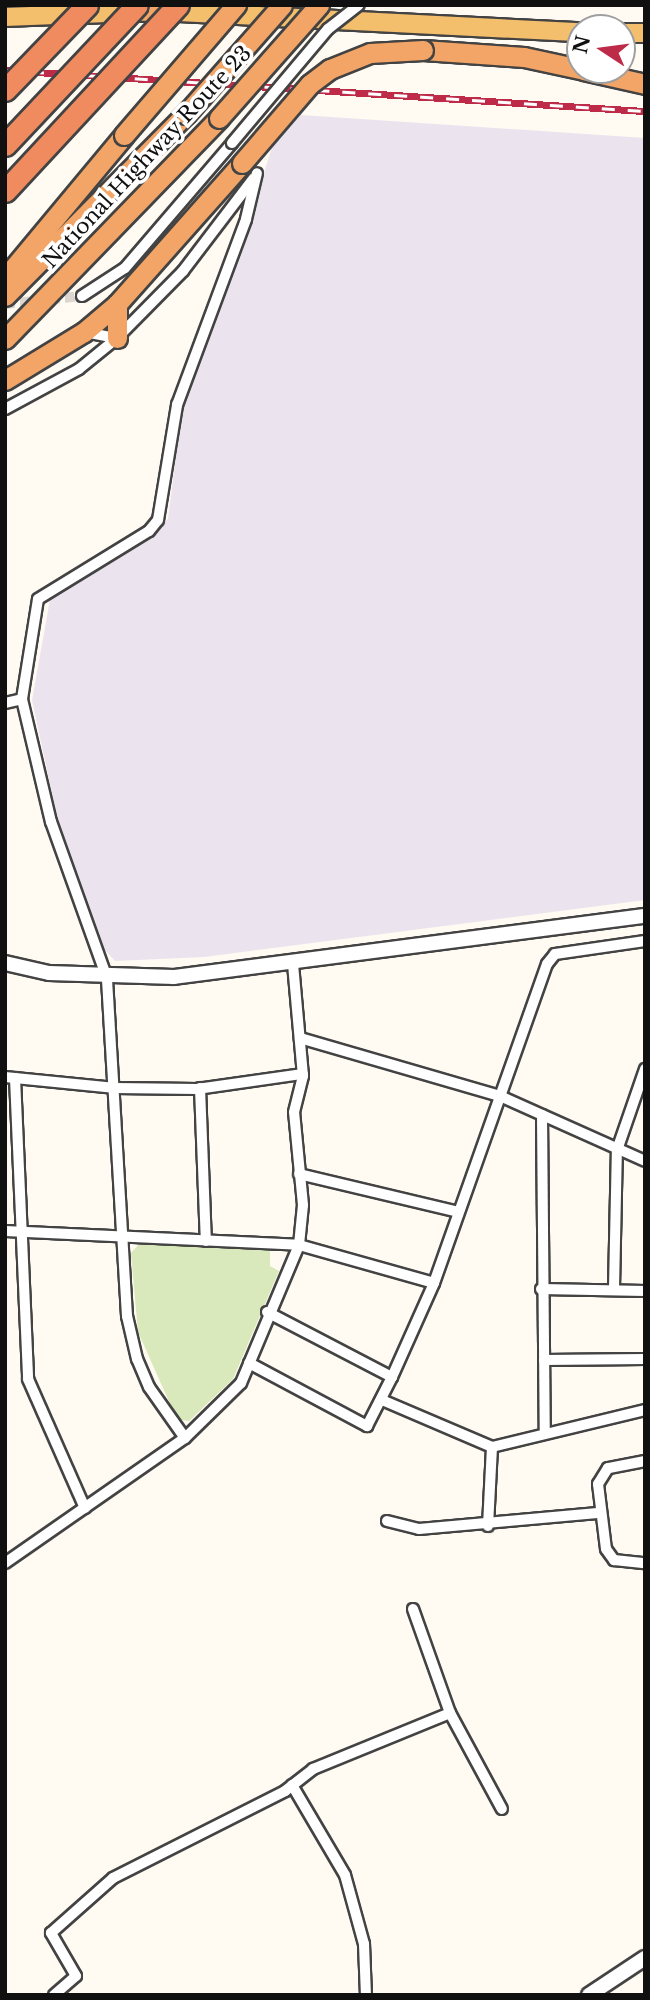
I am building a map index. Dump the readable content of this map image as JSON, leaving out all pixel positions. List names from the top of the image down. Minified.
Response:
{"streets":{"highway":["National Highway Route 23"]},"north":"left"}
